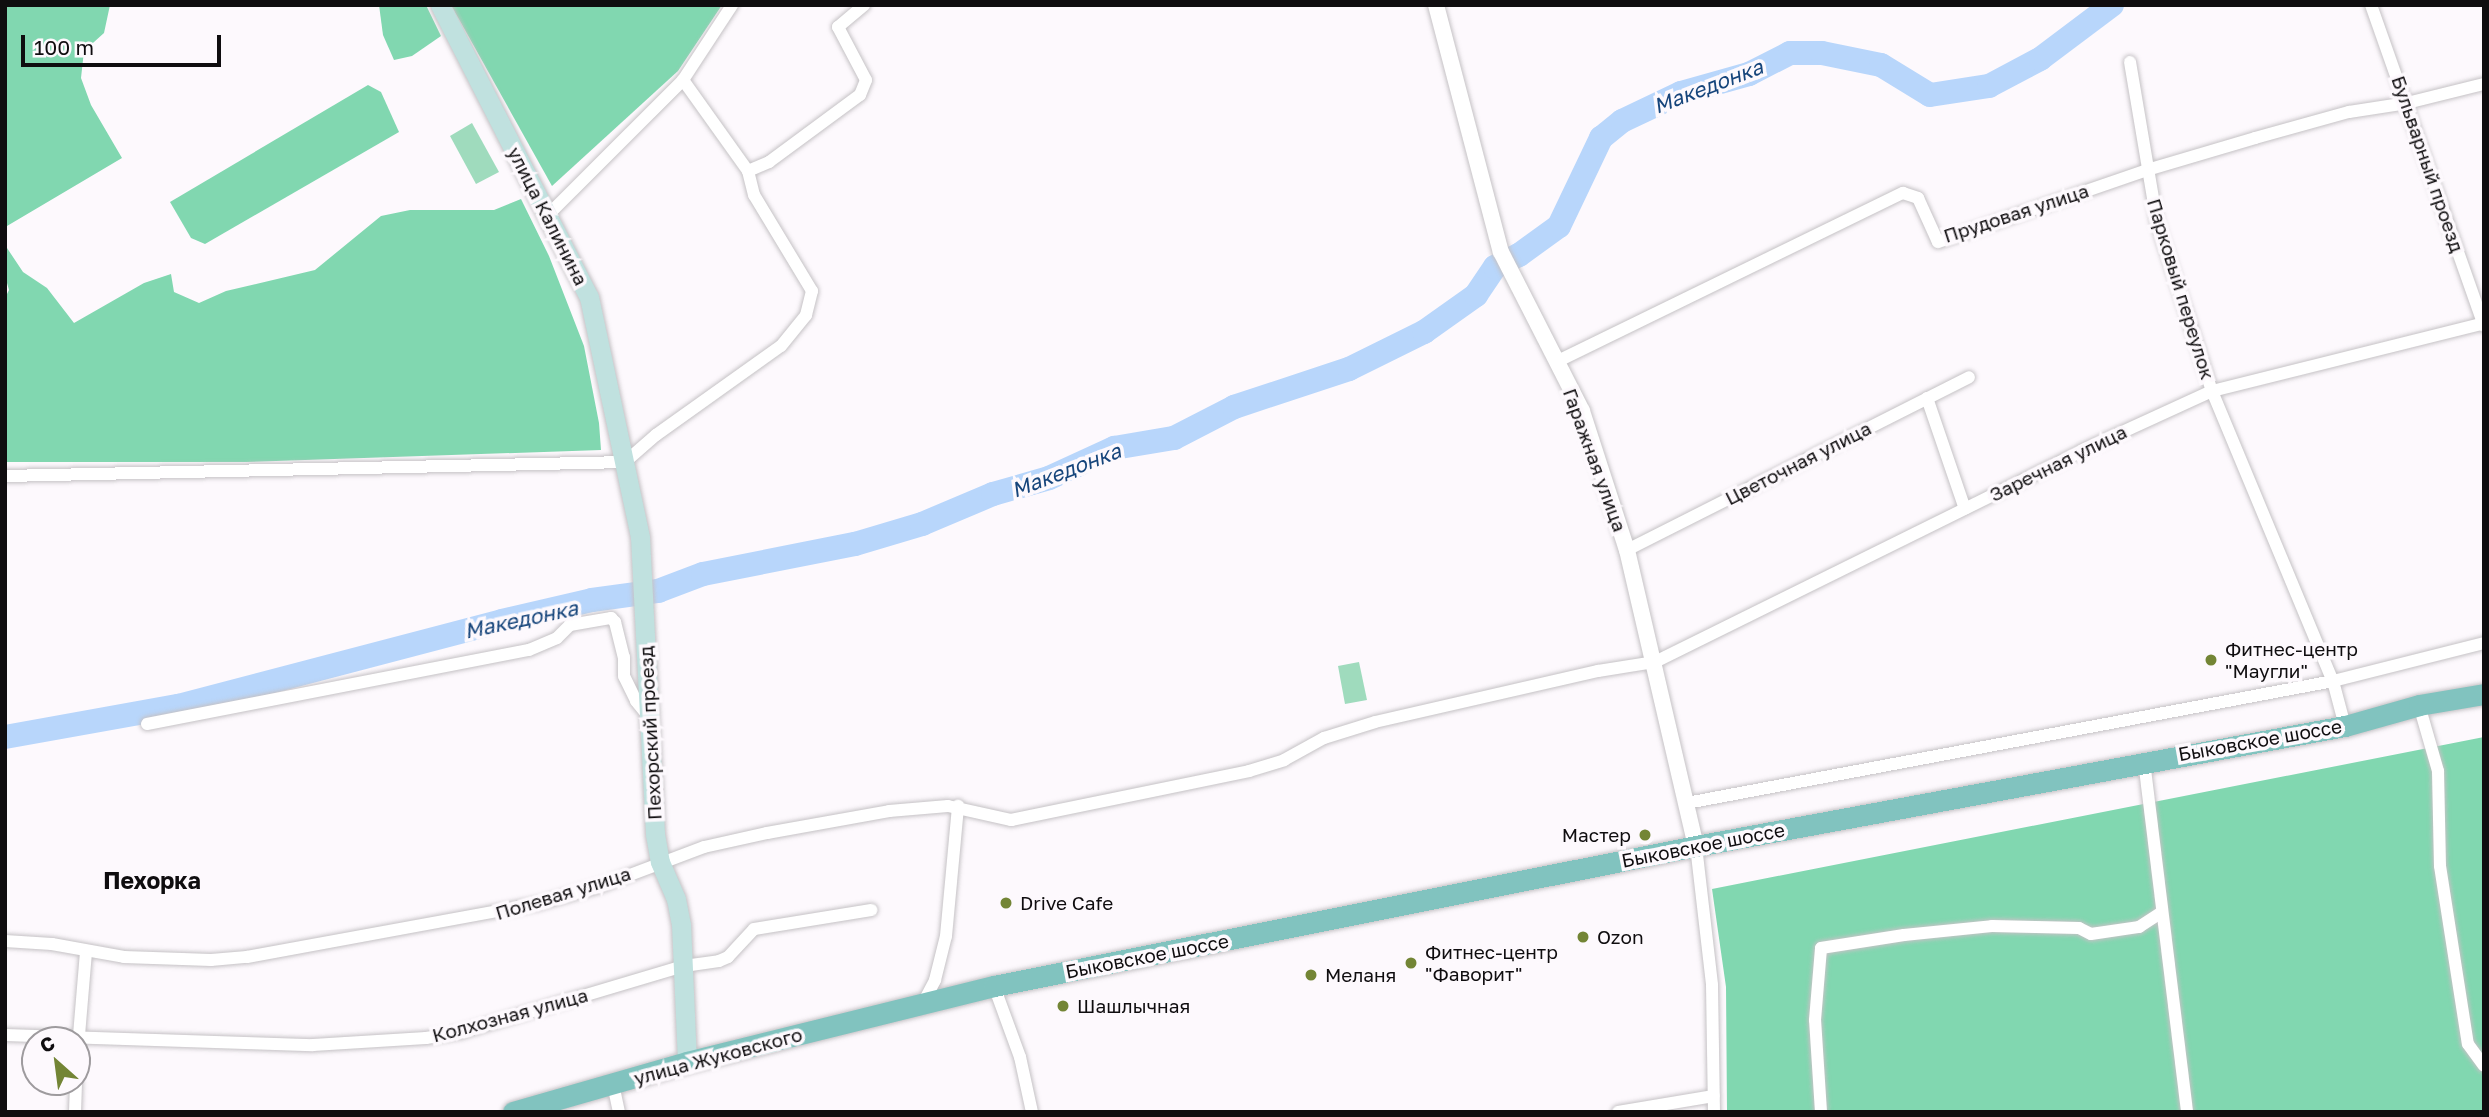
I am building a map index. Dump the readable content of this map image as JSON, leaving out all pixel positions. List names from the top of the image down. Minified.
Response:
{"streets":{"main road":["улица Калинина","Пехорский проезд","Быковское шоссе","улица Жуковского"],"street":["Бульварный проезд","Прудовая улица","Парковый переулок","Гаражная улица","Цветочная улица","Заречная улица","Полевая улица","Колхозная улица"]},"crossings":[["Бульварный проезд","Прудовая улица"],["Бульварный проезд","Заречная улица"],["Прудовая улица","Парковый переулок"],["Прудовая улица","Гаражная улица"],["улица Калинина","Пехорский проезд"],["Парковый переулок","Заречная улица"],["Парковый переулок","Быковское шоссе"],["Гаражная улица","Цветочная улица"],["Гаражная улица","Заречная улица"],["Гаражная улица","Быковское шоссе"],["Заречная улица","Полевая улица"],["Пехорский проезд","Полевая улица"],["Пехорский проезд","Колхозная улица"],["Пехорский проезд","улица Жуковского"],["Быковское шоссе","улица Жуковского"]],"districts":["Пехорка"],"water":["Македонка"],"places":["Фитнес-центр \"Маугли\"","Мастер","Drive Cafe","Ozon","Фитнес-центр \"Фаворит\"","Меланя","Шашлычная"],"scale_bar":"100 m","north":"top left"}
